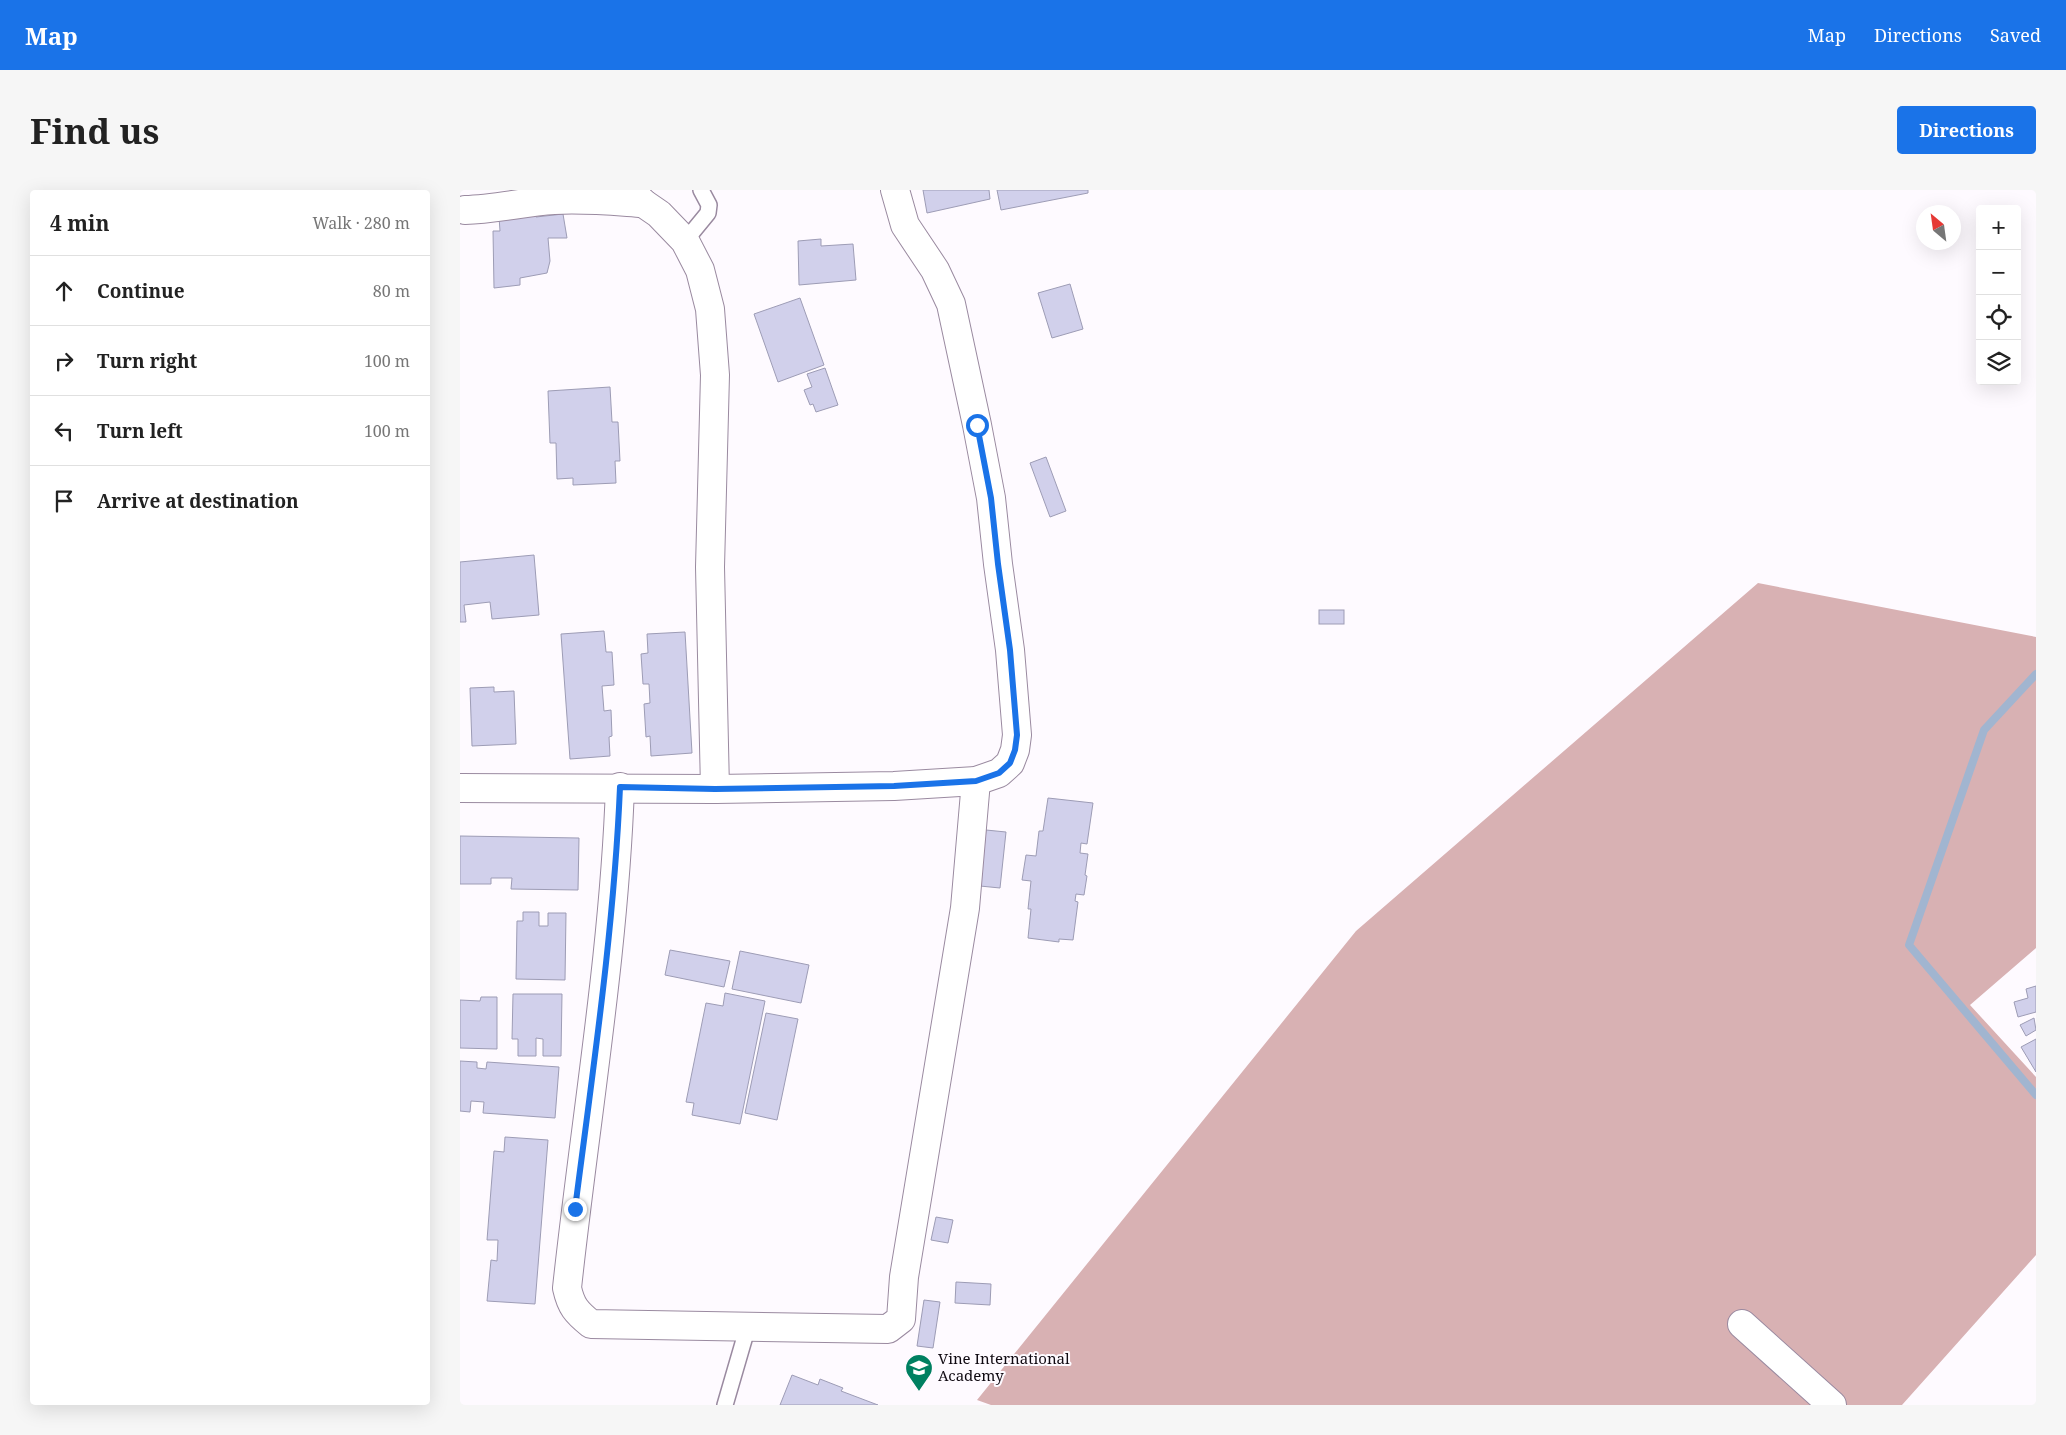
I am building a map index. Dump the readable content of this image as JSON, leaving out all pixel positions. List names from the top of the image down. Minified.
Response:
{"places":{"school or university":["Vine International Academy"]},"north":"top left","page":{"header":"Map","nav":["Map","Directions","Saved"],"buttons":"Directions","title":"Find us","heading":["4 min","Walk · 280 m"],"map_buttons":["+","−"],"list":[["Continue","80 m"],["Turn right","100 m"],["Turn left","100 m"],"Arrive at destination"]}}
